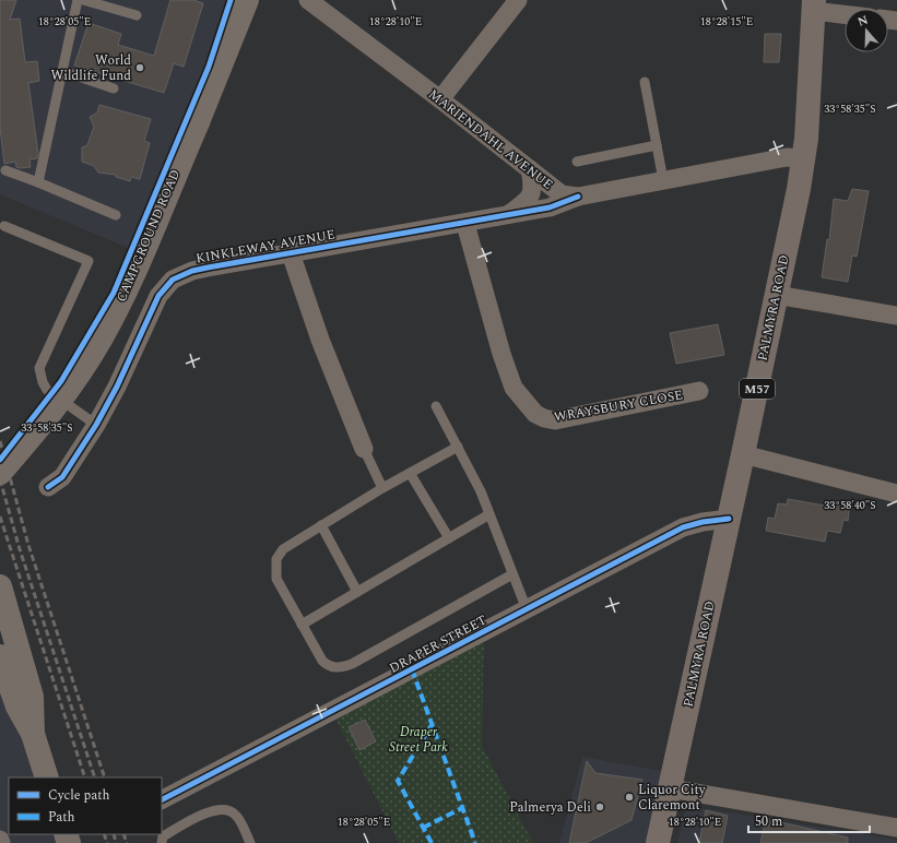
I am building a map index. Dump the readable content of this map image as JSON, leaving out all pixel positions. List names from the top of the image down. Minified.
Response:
{"streets":{"main road":["CAMPGROUND ROAD","PALMYRA ROAD","M57"],"street":["MARIENDAHL AVENUE","KINKLEWAY AVENUE","WRAYSBURY CLOSE","DRAPER STREET"]},"crossings":[["MARIENDAHL AVENUE","KINKLEWAY AVENUE"],["MARIENDAHL AVENUE","PALMYRA ROAD"],["KINKLEWAY AVENUE","WRAYSBURY CLOSE"],["PALMYRA ROAD","DRAPER STREET"]],"parks":["Draper Street Park"],"places":["World Wildlife Fund","Liquor City Claremont","Palmerya Deli"],"legend":["Cycle path","Path"],"scale_bar":"50 m","north":"top","coordinates":["18°28'05\"E","18°28'10\"E","18°28'15\"E","33°58'35\"S","33°58'40\"S"]}
